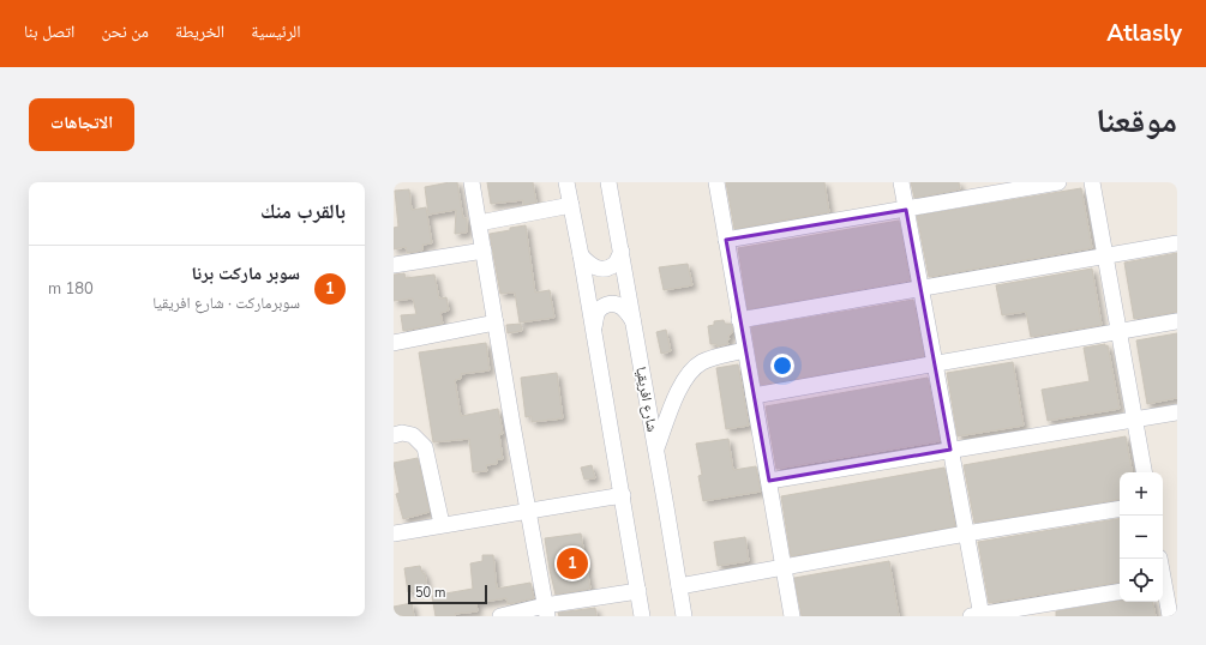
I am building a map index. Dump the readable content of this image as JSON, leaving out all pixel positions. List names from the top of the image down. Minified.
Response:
{"streets":{"street":["شارع افريقيا"]},"scale_bar":"50 m","page":{"header":"Atlasly","nav":["الرئيسية","الخريطة","من نحن","اتصل بنا"],"title":"موقعنا","buttons":"الاتجاهات","heading":"بالقرب منك","list":[{"mark":"1","name":"سوبر ماركت برنا","note":"سوبرماركت · شارع افريقيا","value":"180 m"}],"map_buttons":["+","−"],"pins":"1","scale":"50 m"}}
